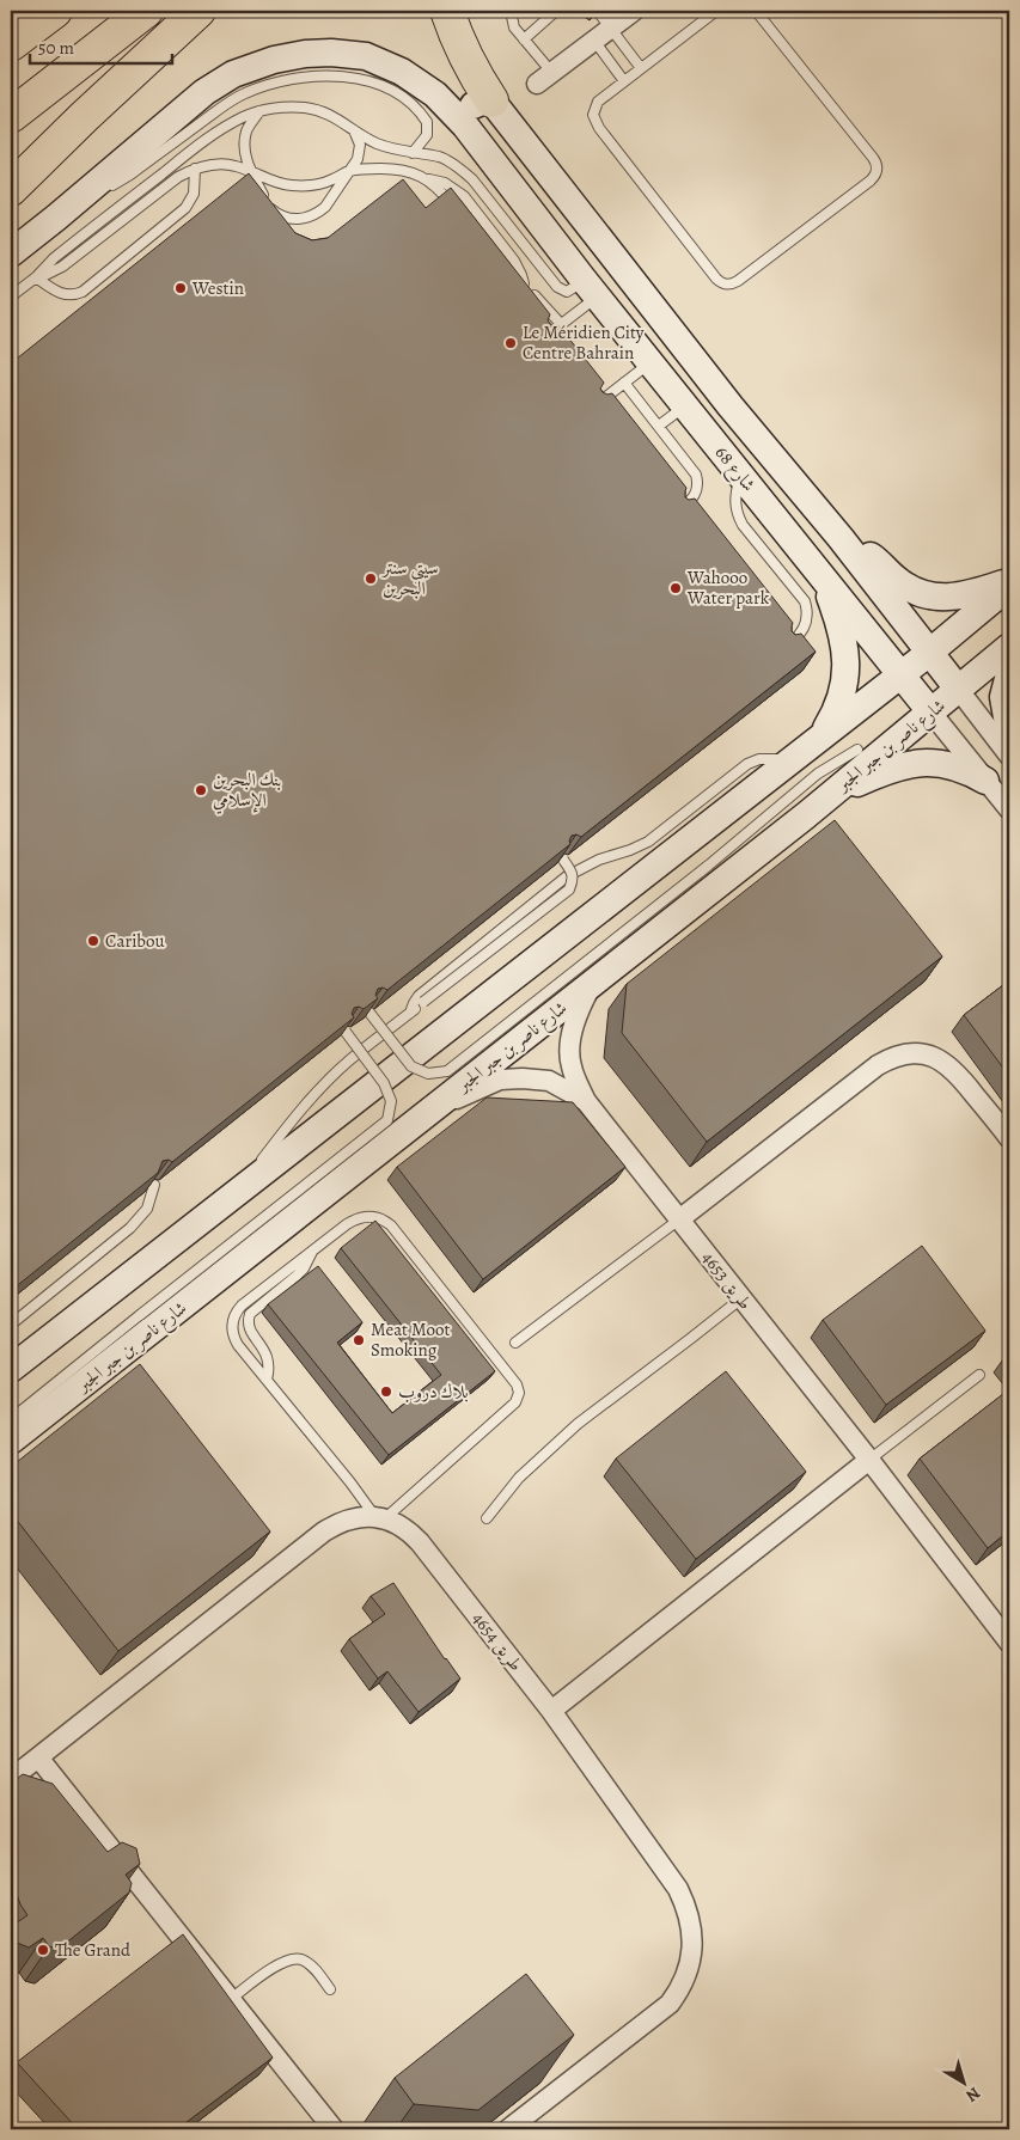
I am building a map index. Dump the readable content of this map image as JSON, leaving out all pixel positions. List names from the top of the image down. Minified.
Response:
{"streets":{"main road":["شارع 68","شارع ناصر بن جبر الجبر"],"street":["طريق 4653","طريق 4654"]},"crossings":[["شارع 68","شارع ناصر بن جبر الجبر"],["شارع ناصر بن جبر الجبر","طريق 4653"]],"places":["Westin","Le Méridien City Centre Bahrain","سيتي سنتر البحرين","Wahooo Water park","بنك البحرين الإسلامي","Caribou","Meat Moot Smoking","بلاك دروب","The Grand"],"scale_bar":"50 m","north":"bottom right"}
